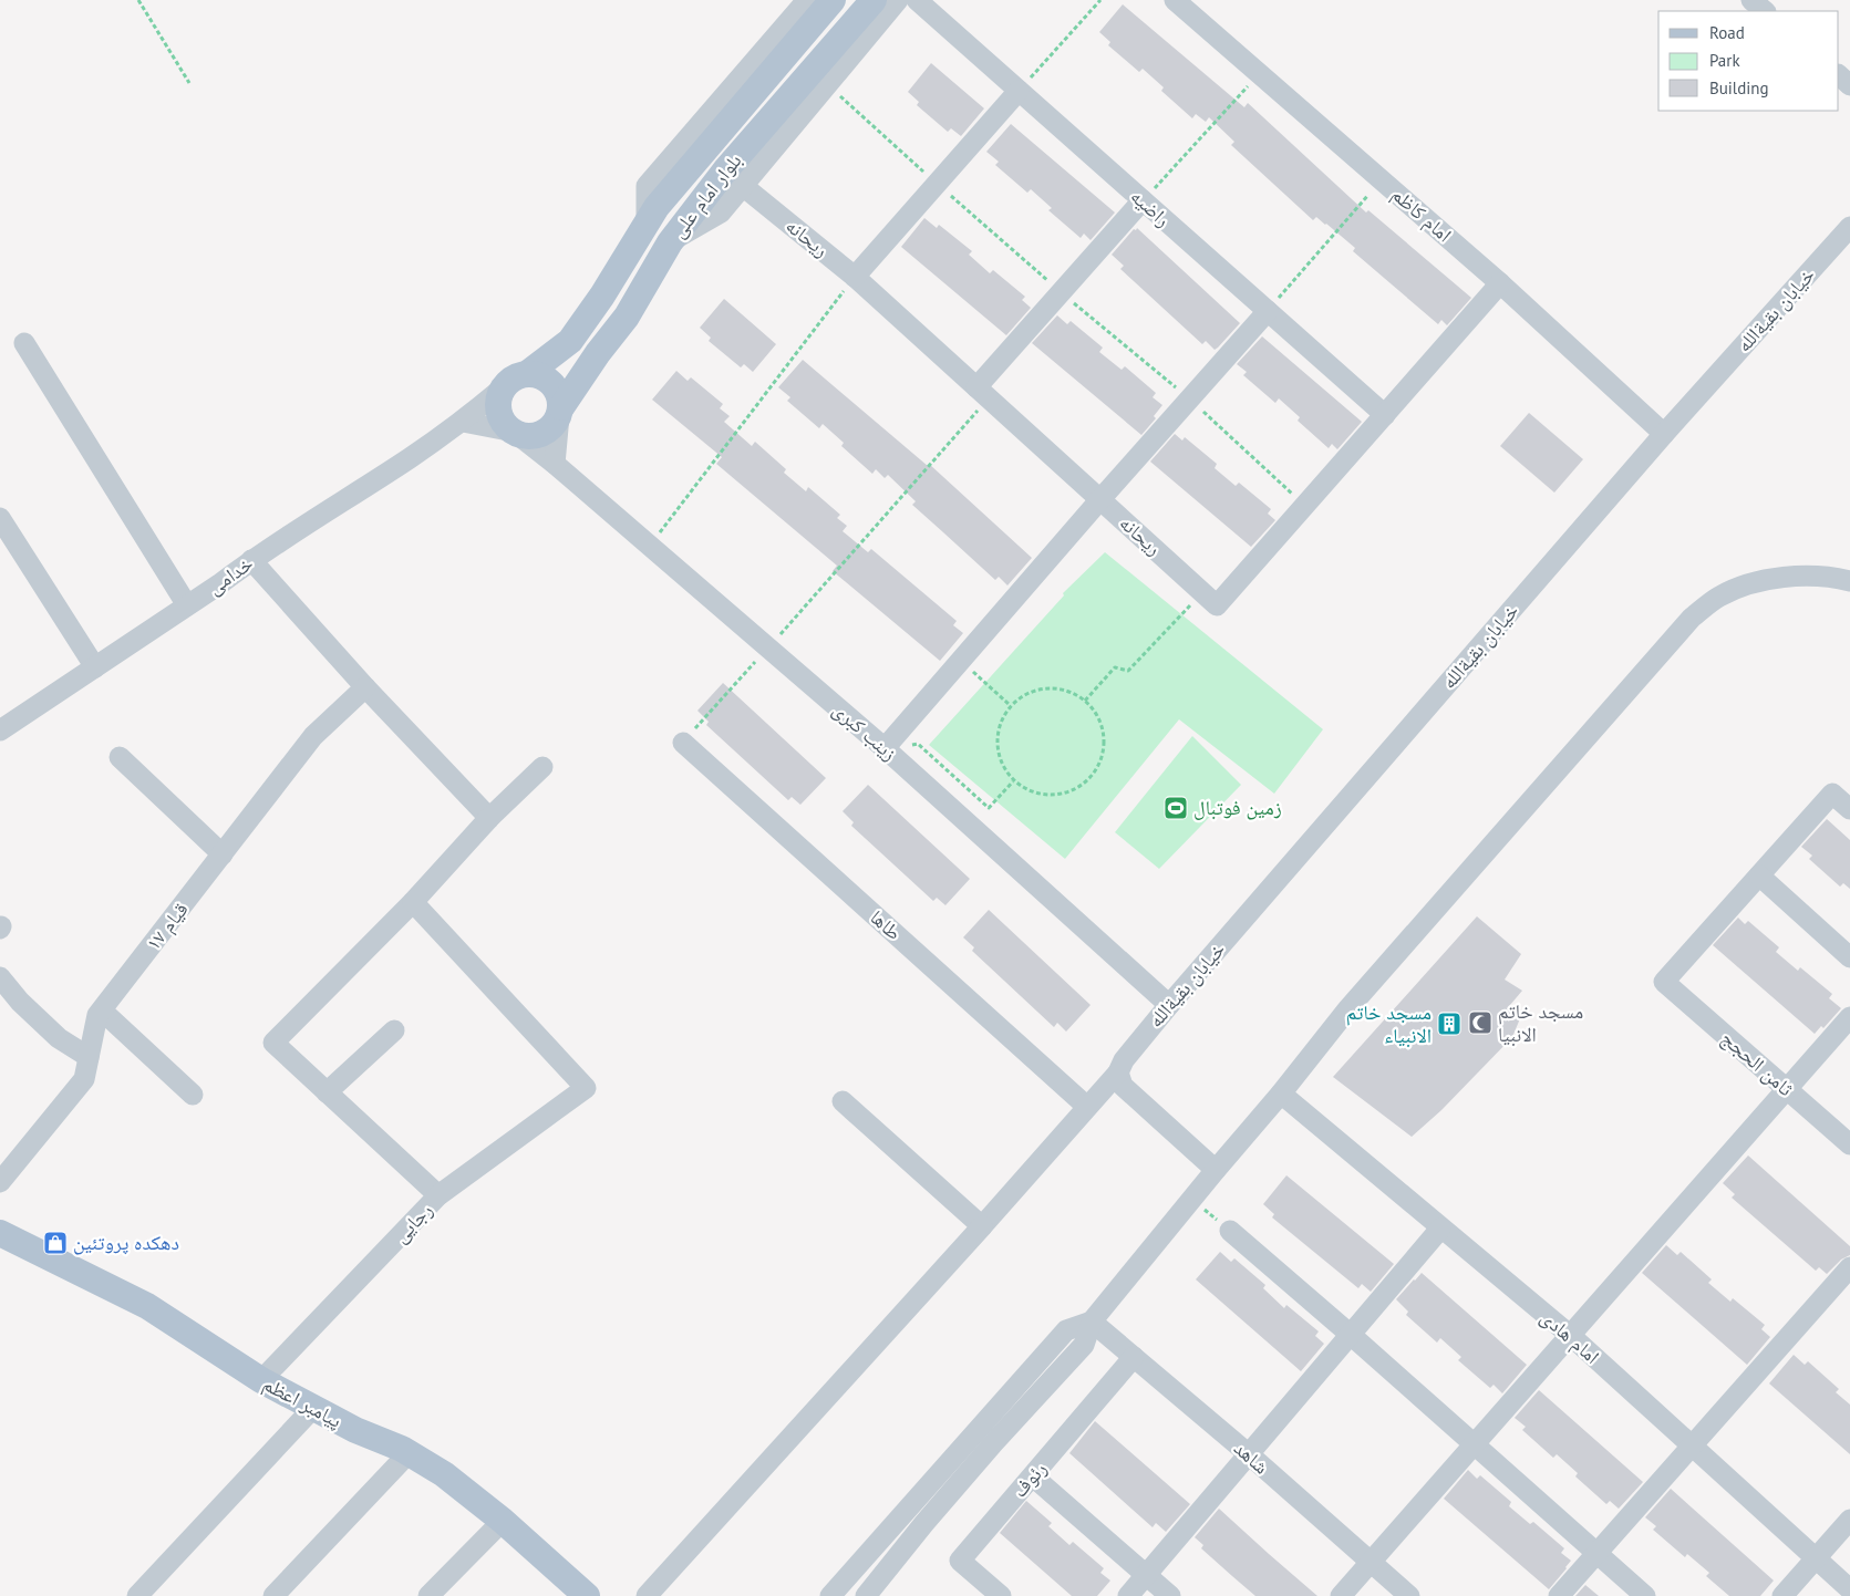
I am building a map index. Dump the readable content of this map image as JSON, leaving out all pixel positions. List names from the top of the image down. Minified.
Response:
{"streets":{"main road":["بلوار امام علی","پیامبر اعظم"],"street":["راضیه","امام کاظم","ریحانه","خیابان بقیةالله","خدامی","زینب کبری","طاها","قیام ۱۷","ثامن الحجج","رجایی","امام هادی","شاهد","رئوف"]},"crossings":[["بلوار امام علی","خدامی"],["بلوار امام علی","زینب کبری"],["راضیه","ریحانه"],["امام کاظم","ریحانه"],["امام کاظم","خیابان بقیةالله"],["خیابان بقیةالله","زینب کبری"],["خیابان بقیةالله","طاها"],["خدامی","زینب کبری"],["رجایی","پیامبر اعظم"],["شاهد","رئوف"]],"places":{"sports":["زمین فوتبال"],"mosque":["مسجد خاتم الانبیا"],"building":["مسجد خاتم الانبیاء"],"shop":["دهکده پروتئین"]},"legend":["Road","Park","Building"]}
